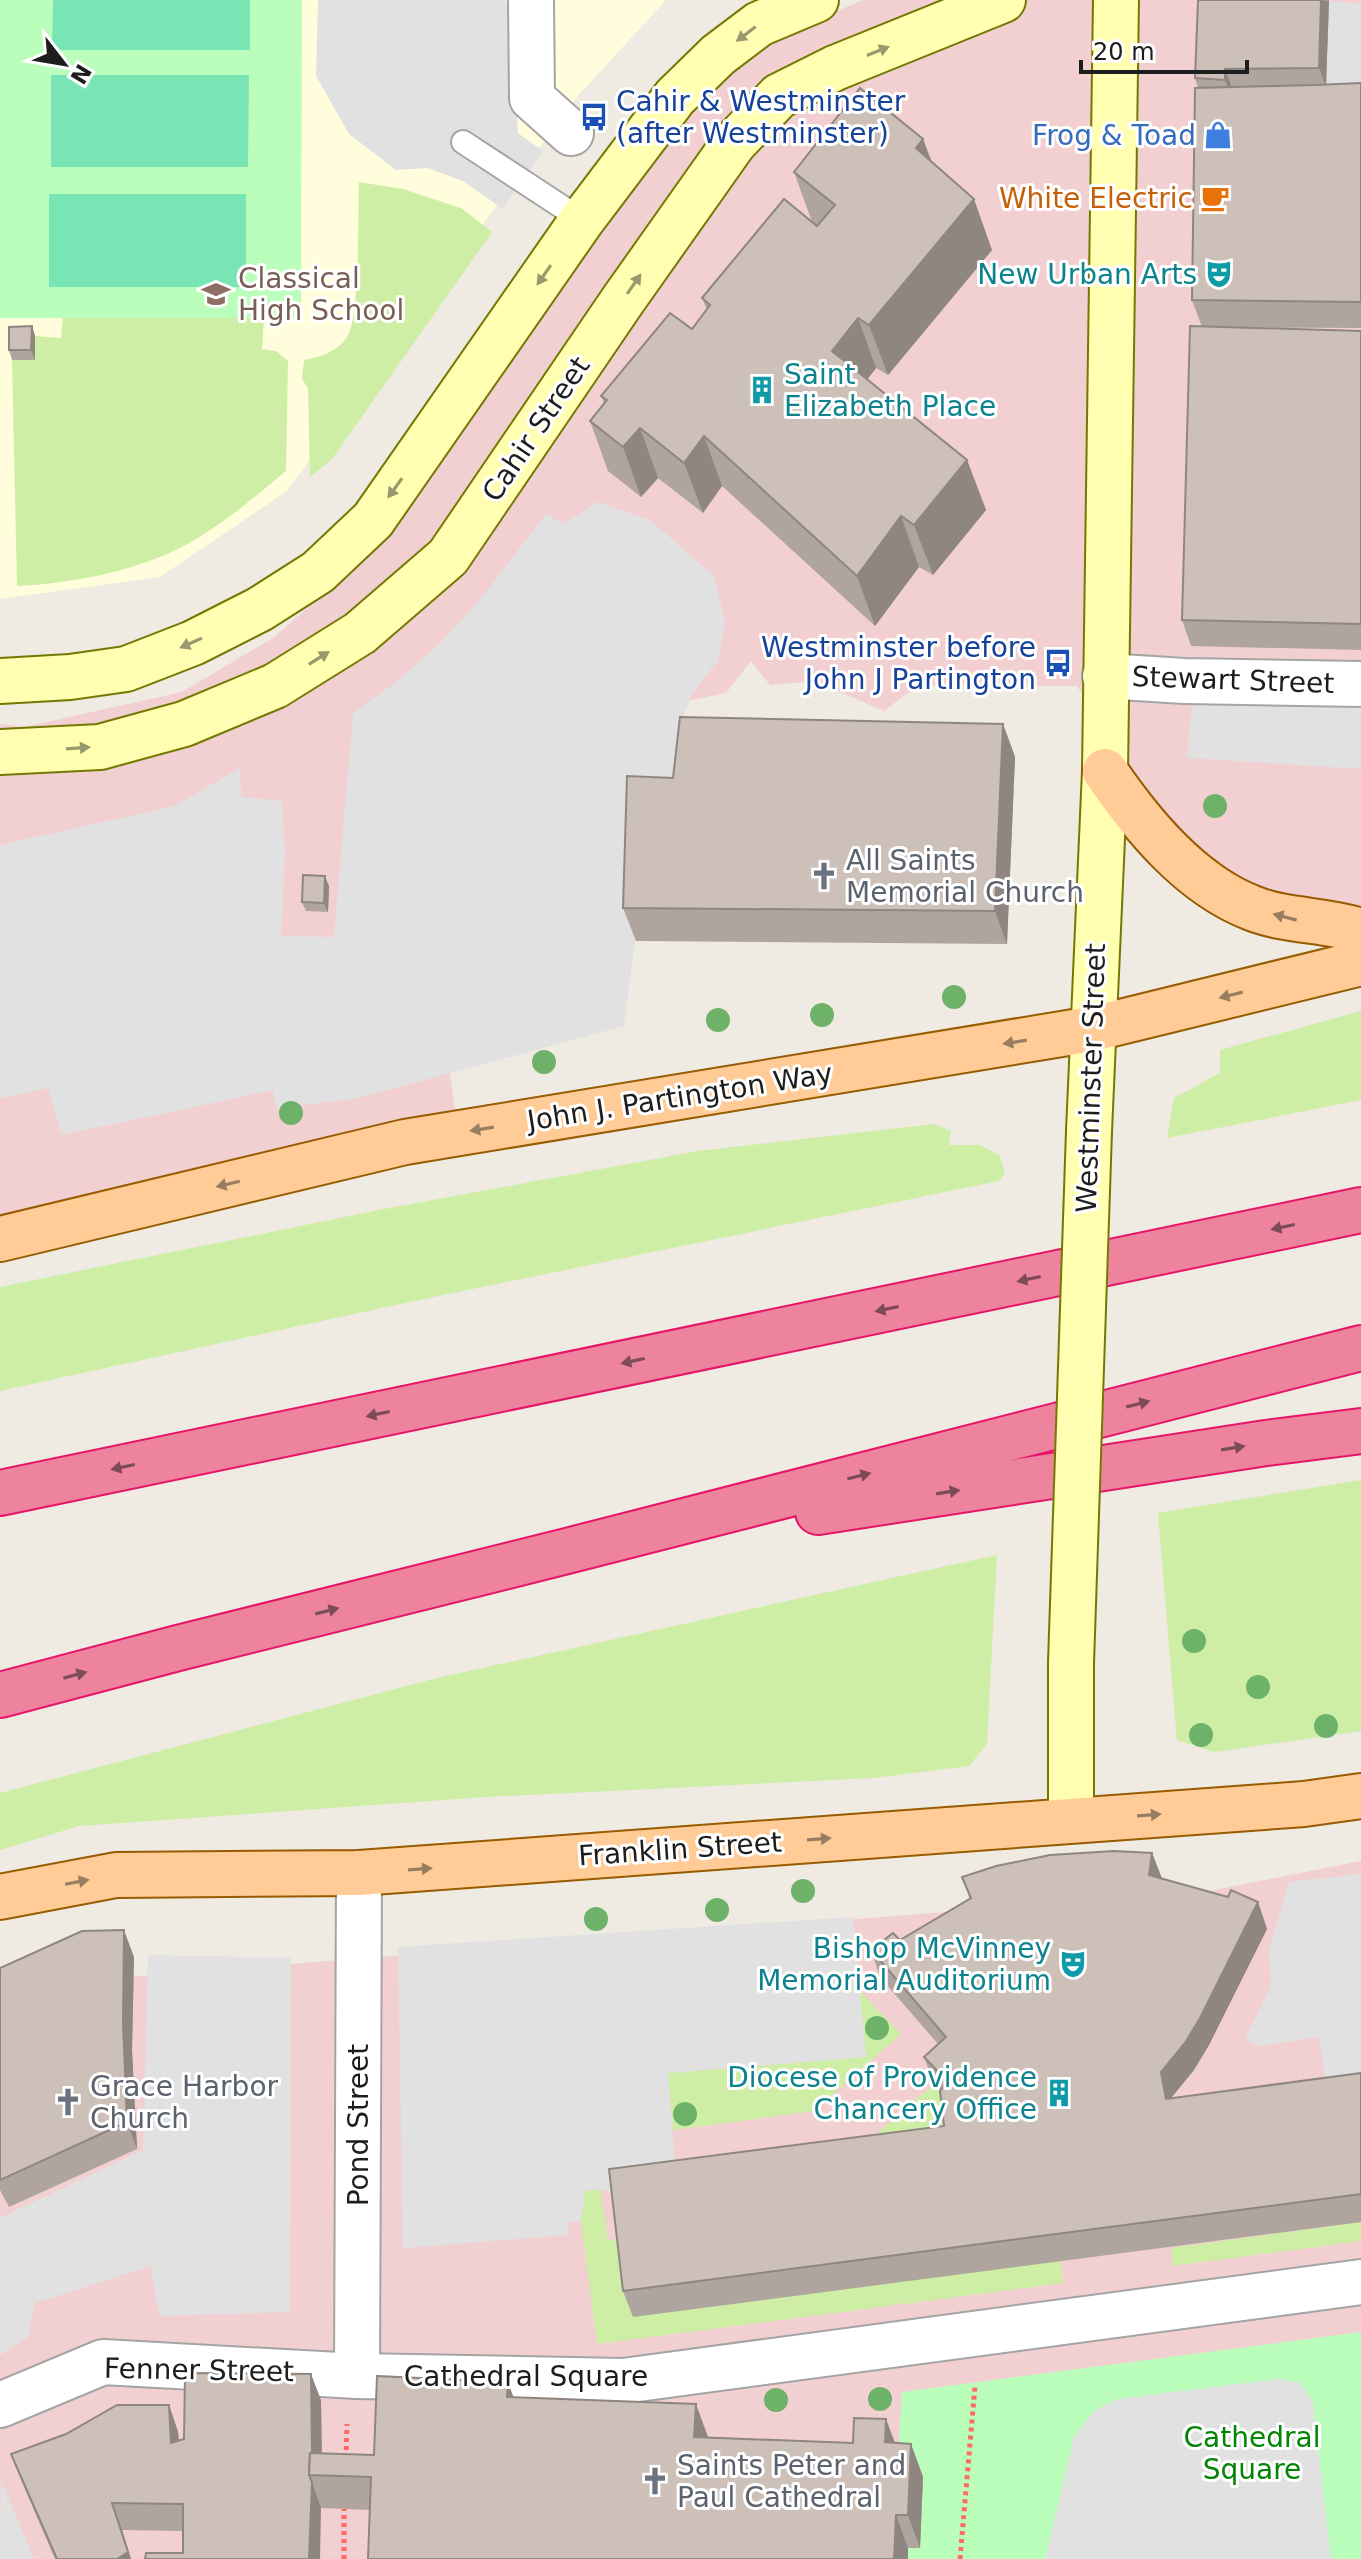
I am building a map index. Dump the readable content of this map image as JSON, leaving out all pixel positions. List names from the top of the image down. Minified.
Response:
{"streets":{"main road":["John J. Partington Way","Franklin Street"],"street":["Cahir Street","Stewart Street","Westminster Street","Pond Street","Fenner Street","Cathedral Square"]},"crossings":[["Stewart Street","Westminster Street"],["Westminster Street","John J. Partington Way"],["Westminster Street","Franklin Street"],["Franklin Street","Pond Street"],["Pond Street","Fenner Street"],["Pond Street","Cathedral Square"],["Fenner Street","Cathedral Square"]],"one_way":["John J. Partington Way","Franklin Street"],"parks":["Cathedral Square"],"places":{"bus stop":["Cahir & Westminster (after Westminster)","Westminster before John J Partington"],"shop":["Frog & Toad"],"cafe":["White Electric"],"theatre":["New Urban Arts","Bishop McVinney Memorial Auditorium"],"school or university":["Classical High School"],"building":["Saint Elizabeth Place","Diocese of Providence Chancery Office"],"church":["All Saints Memorial Church","Grace Harbor Church","Saints Peter and Paul Cathedral"]},"scale_bar":"20 m","north":"bottom right"}
